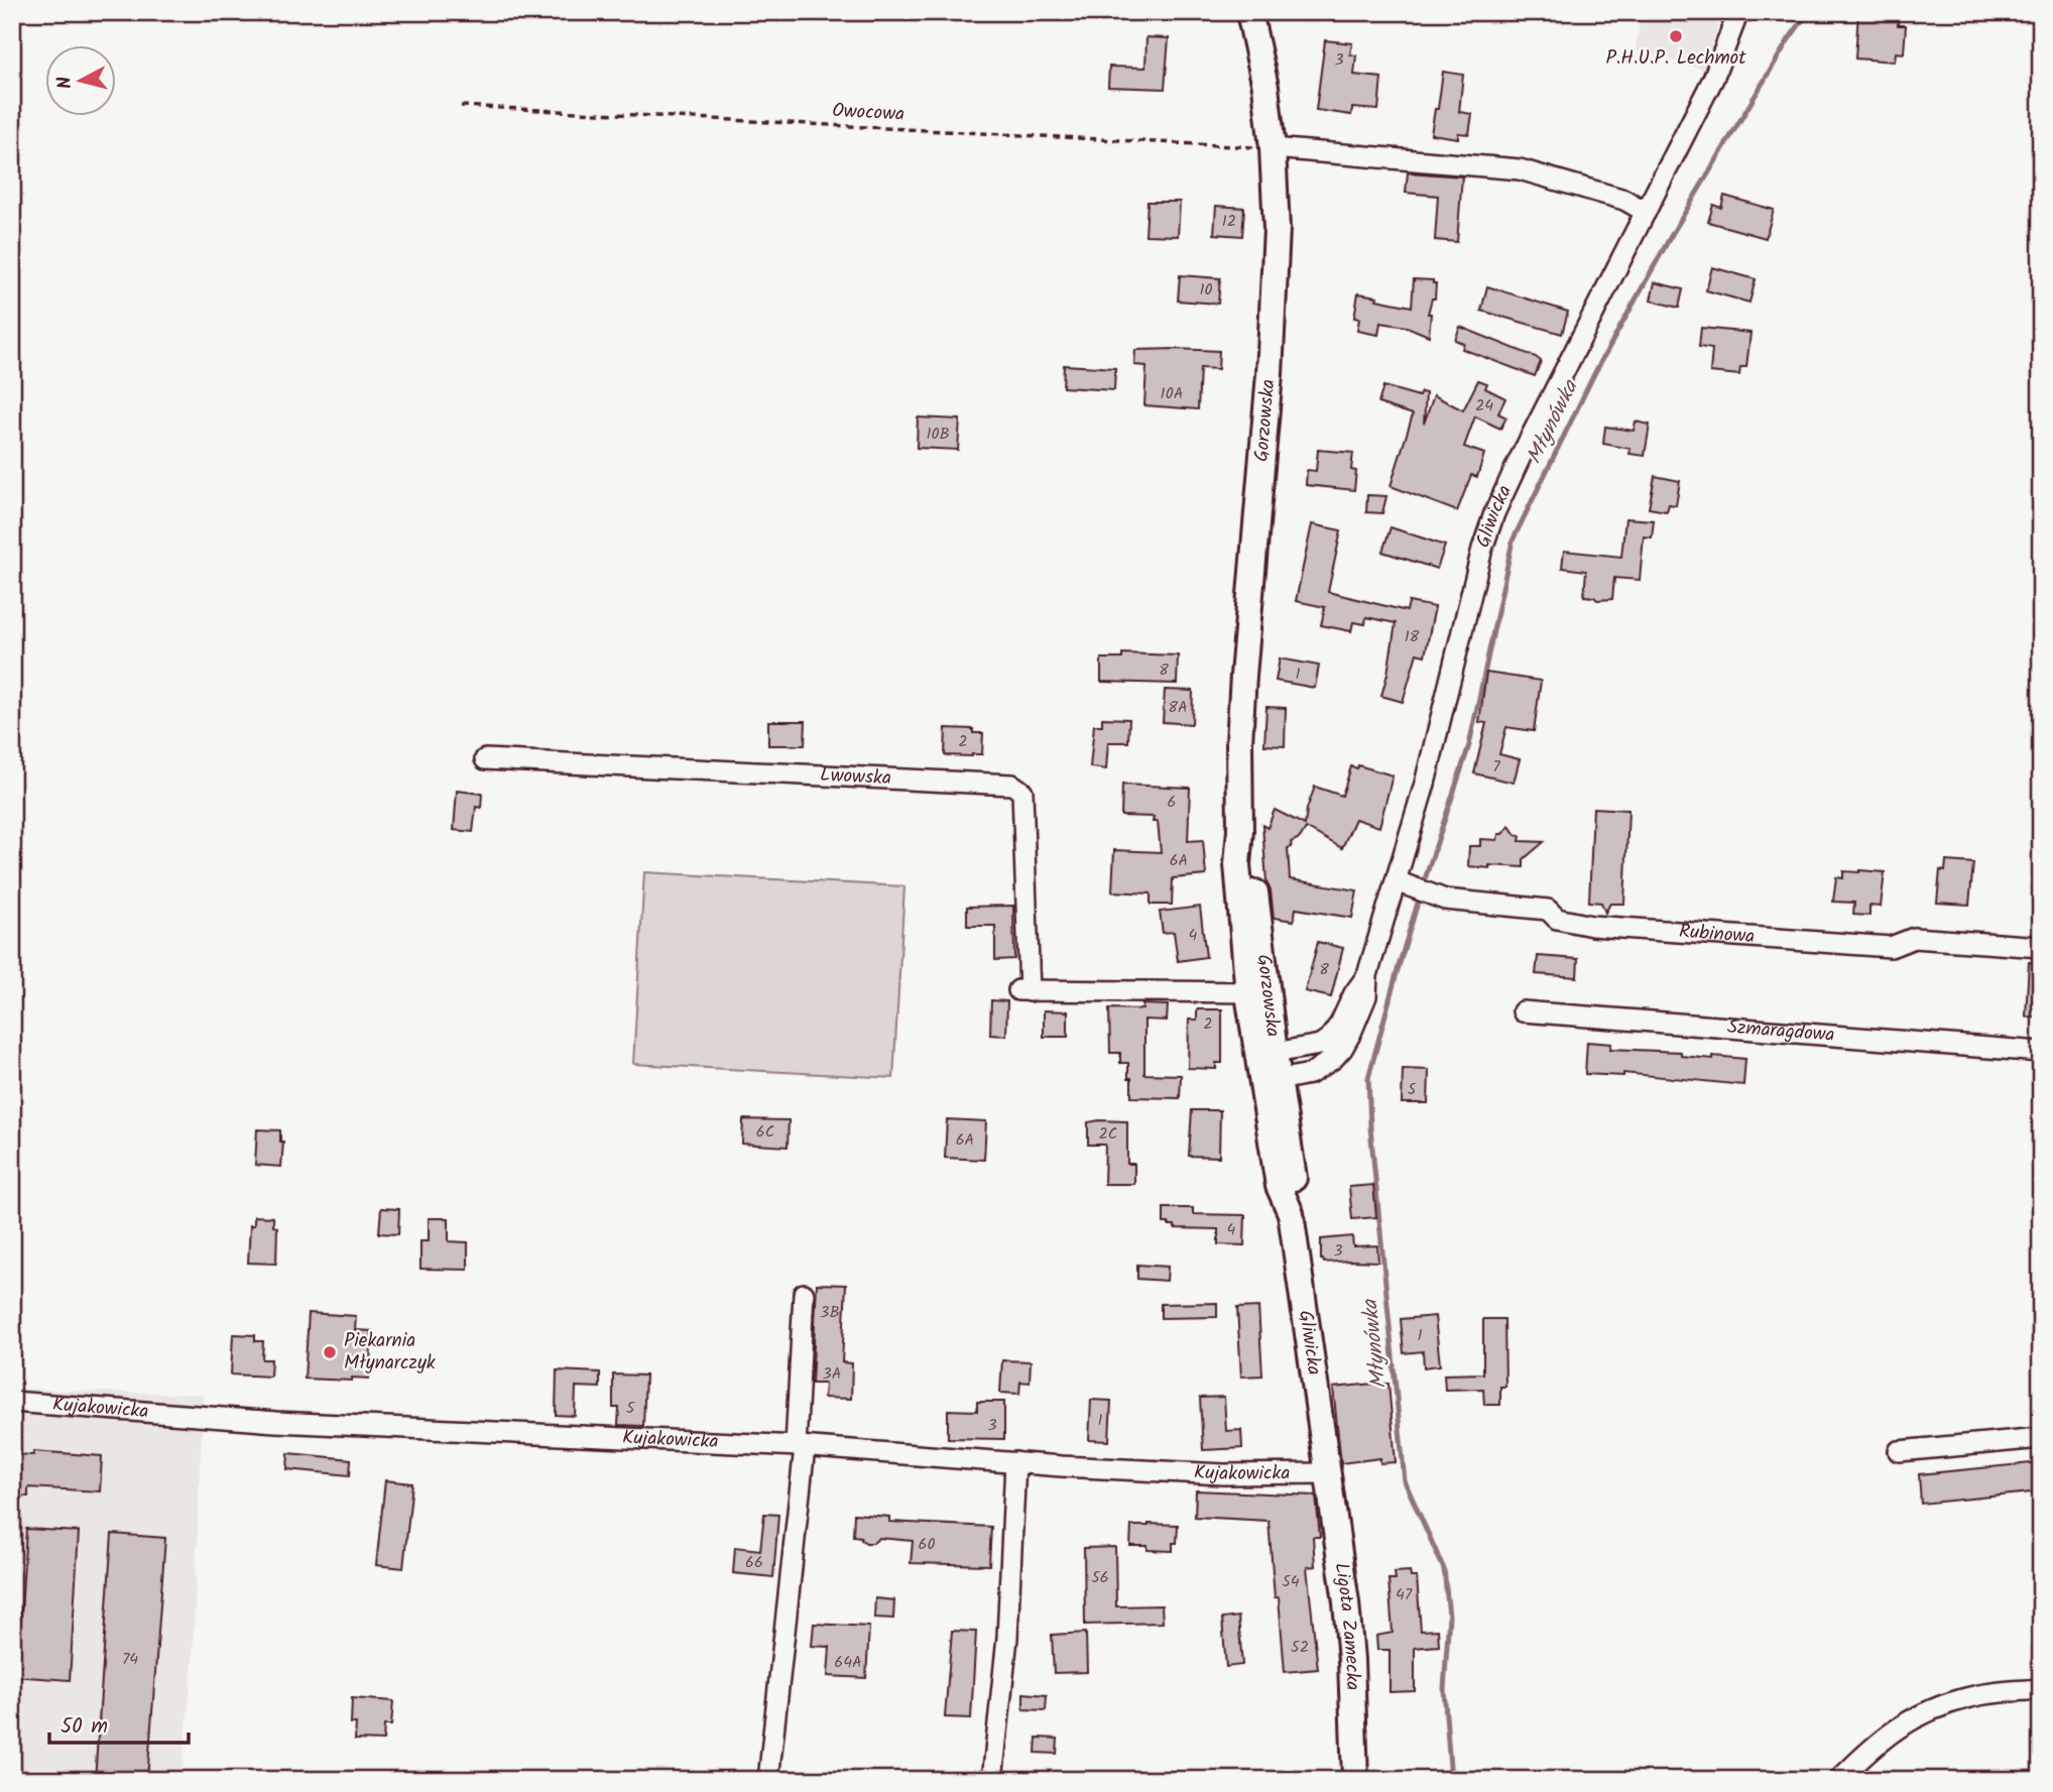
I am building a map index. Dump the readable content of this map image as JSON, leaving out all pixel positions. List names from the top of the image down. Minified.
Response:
{"streets":{"main road":["Gorzowska","Gliwicka","Ligota Zamecka"],"street":["Lwowska","Rubinowa","Szmaragdowa","Kujakowicka"],"path":["Owocowa"]},"crossings":[["Owocowa","Gorzowska"],["Gorzowska","Gliwicka"],["Gorzowska","Lwowska"],["Gliwicka","Rubinowa"],["Gliwicka","Kujakowicka"],["Gliwicka","Ligota Zamecka"],["Kujakowicka","Ligota Zamecka"]],"water":["Młynówka"],"places":["P.H.U.P. Lechmot","Piekarnia Młynarczyk"],"house_numbers":["3","12","10","10A","24","10B","18","8","1","8A","2","7","6","6A","4","8","2","5","6C","2C","6A","4","3","3B","1","3A","5","1","3","60","66","56","54","47","52","74","64A"],"scale_bar":"50 m","north":"left"}
